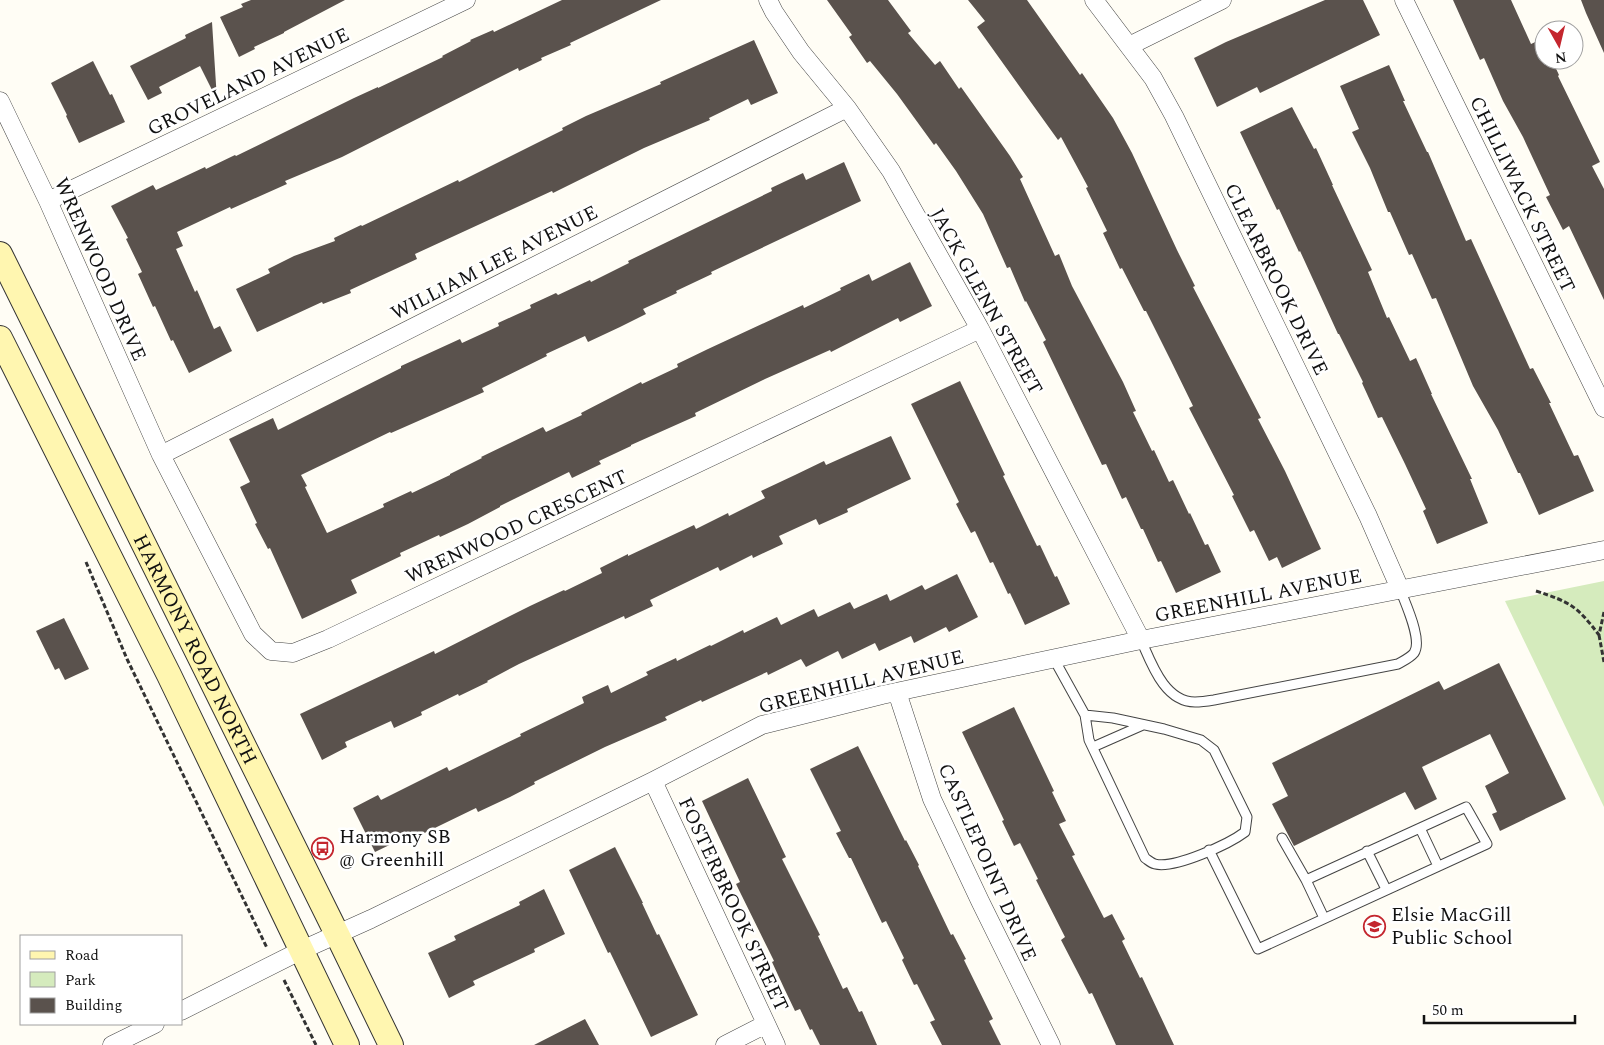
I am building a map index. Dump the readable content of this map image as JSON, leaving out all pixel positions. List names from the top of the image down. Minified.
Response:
{"streets":{"main road":["HARMONY ROAD NORTH"],"street":["GROVELAND AVENUE","CHILLIWACK STREET","WILLIAM LEE AVENUE","WRENWOOD DRIVE","CLEARBROOK DRIVE","JACK GLENN STREET","WRENWOOD CRESCENT","GREENHILL AVENUE","CASTLEPOINT DRIVE","FOSTERBROOK STREET"]},"crossings":[["GROVELAND AVENUE","WRENWOOD DRIVE"],["WILLIAM LEE AVENUE","WRENWOOD DRIVE"],["WILLIAM LEE AVENUE","JACK GLENN STREET"],["WILLIAM LEE AVENUE","WRENWOOD CRESCENT"],["WRENWOOD DRIVE","WRENWOOD CRESCENT"],["CLEARBROOK DRIVE","GREENHILL AVENUE"],["JACK GLENN STREET","WRENWOOD CRESCENT"],["JACK GLENN STREET","GREENHILL AVENUE"],["GREENHILL AVENUE","HARMONY ROAD NORTH"],["GREENHILL AVENUE","CASTLEPOINT DRIVE"],["GREENHILL AVENUE","FOSTERBROOK STREET"]],"places":{"bus stop":["Harmony SB @ Greenhill"],"school or university":["Elsie MacGill Public School"]},"legend":["Road","Park","Building"],"scale_bar":"50 m","north":"bottom"}
